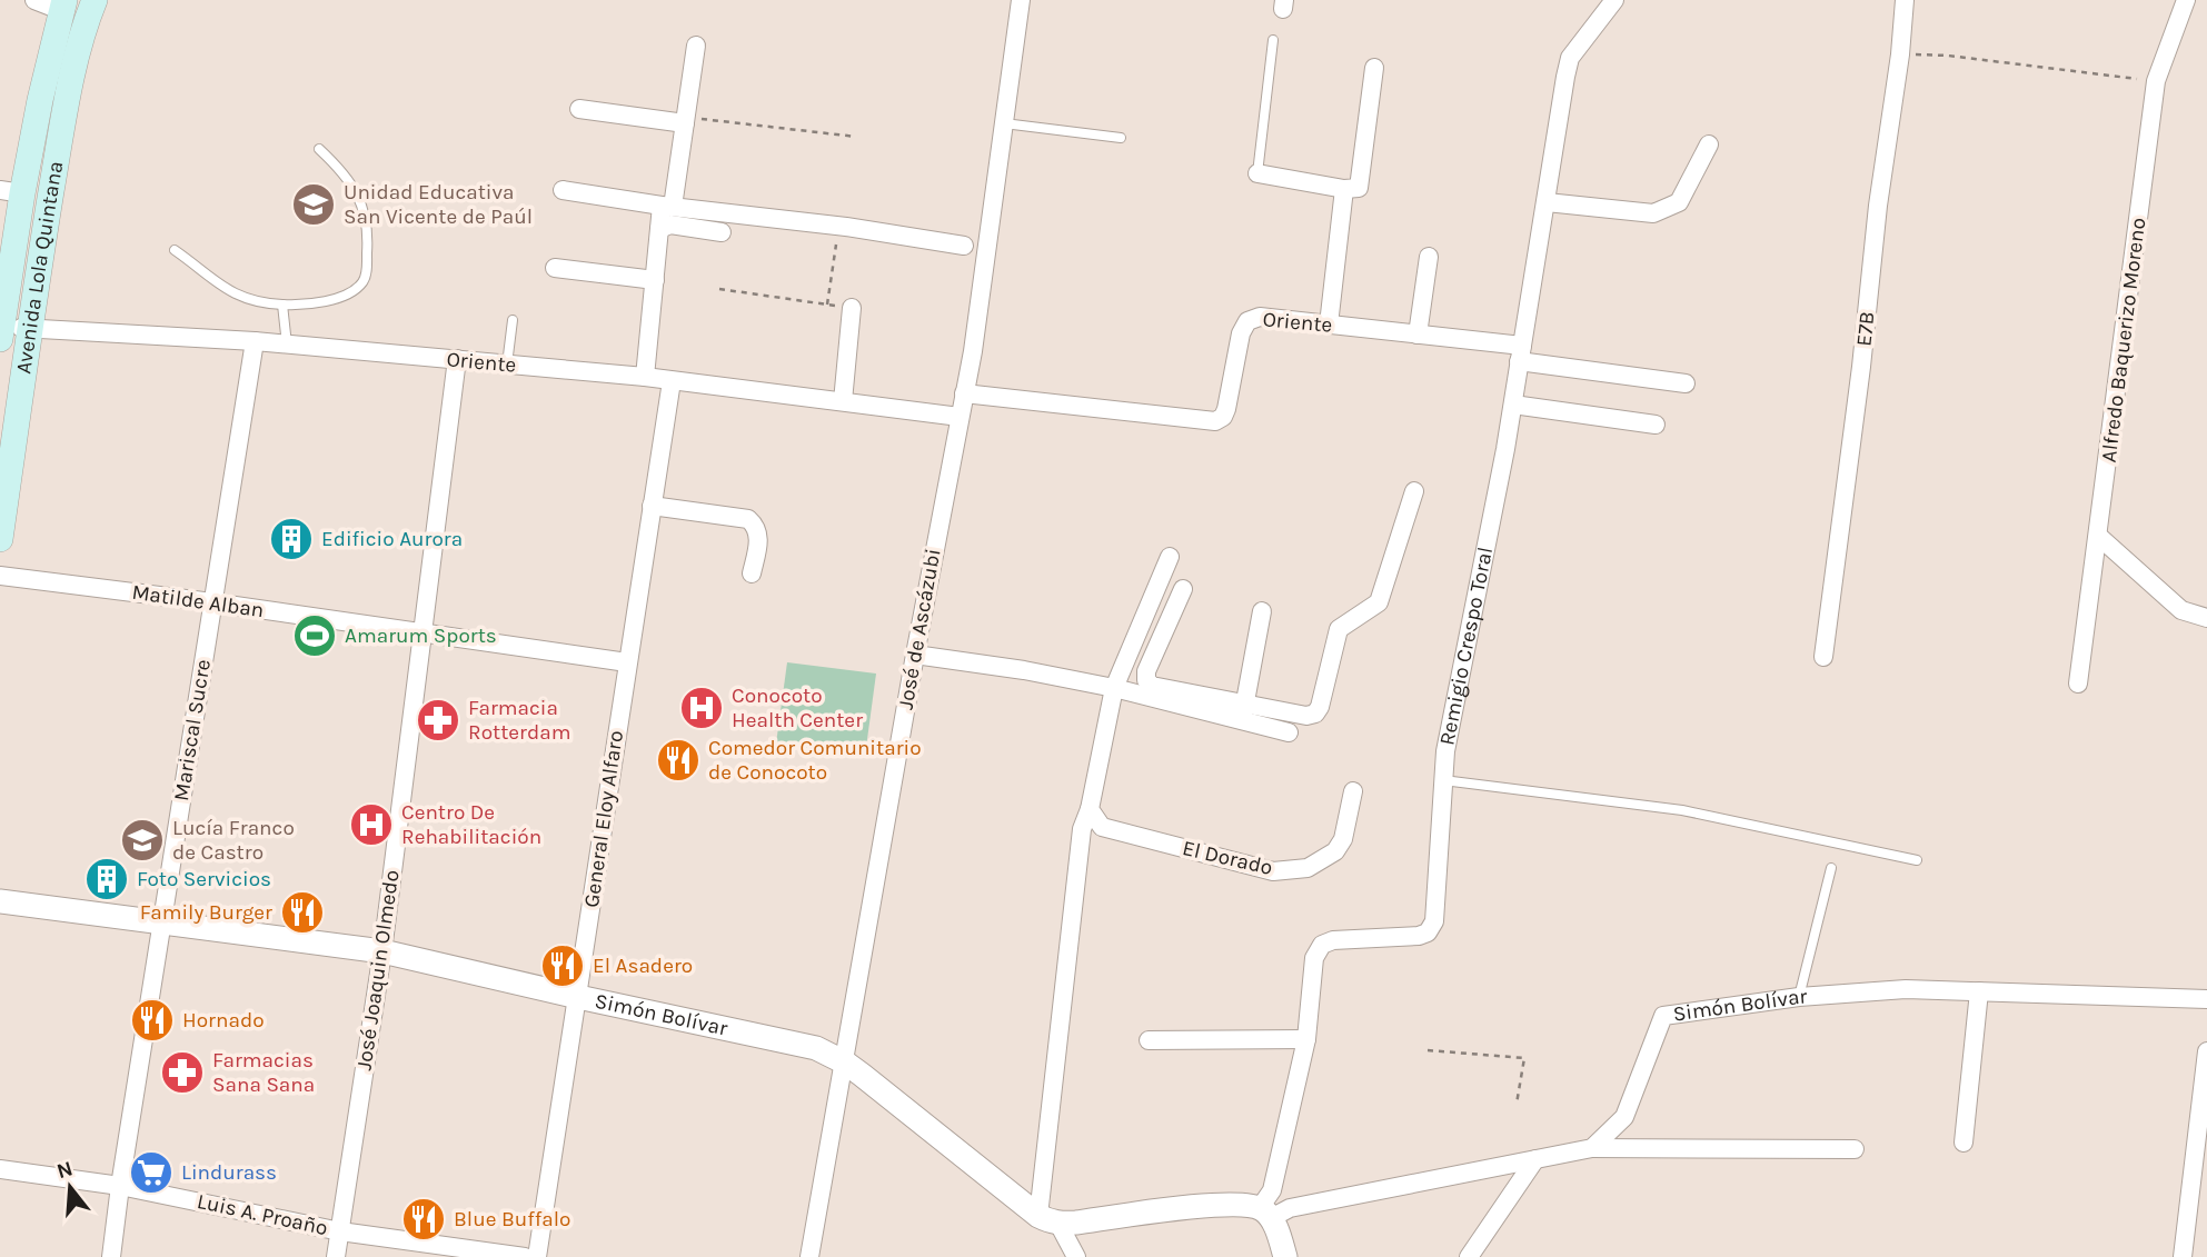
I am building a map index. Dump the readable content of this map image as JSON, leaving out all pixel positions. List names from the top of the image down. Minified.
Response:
{"streets":{"main road":["Avenida Lola Quintana"],"street":["Oriente","E7B","Alfredo Baquerizo Moreno","Matilde Alban","José de Ascázubi","Remigio Crespo Toral","Mariscal Sucre","General Eloy Alfaro","El Dorado","José Joaquin Olmedo","Simón Bolívar","Luis A. Proaño"]},"crossings":[["Avenida Lola Quintana","Oriente"],["Oriente","José de Ascázubi"],["Oriente","Remigio Crespo Toral"],["Oriente","Mariscal Sucre"],["Oriente","General Eloy Alfaro"],["Oriente","José Joaquin Olmedo"],["Matilde Alban","Mariscal Sucre"],["Matilde Alban","General Eloy Alfaro"],["Matilde Alban","José Joaquin Olmedo"],["José de Ascázubi","Simón Bolívar"],["Mariscal Sucre","Simón Bolívar"],["Mariscal Sucre","Luis A. Proaño"],["General Eloy Alfaro","Simón Bolívar"],["José Joaquin Olmedo","Simón Bolívar"],["José Joaquin Olmedo","Luis A. Proaño"]],"places":{"school or university":["Unidad Educativa San Vicente de Paúl","Lucía Franco de Castro"],"building":["Edificio Aurora","Foto Servicios"],"sports":["Amarum Sports"],"hospital":["Conocoto Health Center","Centro De Rehabilitación"],"pharmacy":["Farmacia Rotterdam","Farmacias Sana Sana"],"restaurant":["Comedor Comunitario de Conocoto","Family Burger","El Asadero","Hornado","Blue Buffalo"],"supermarket":["Lindurass"]},"north":"top"}
